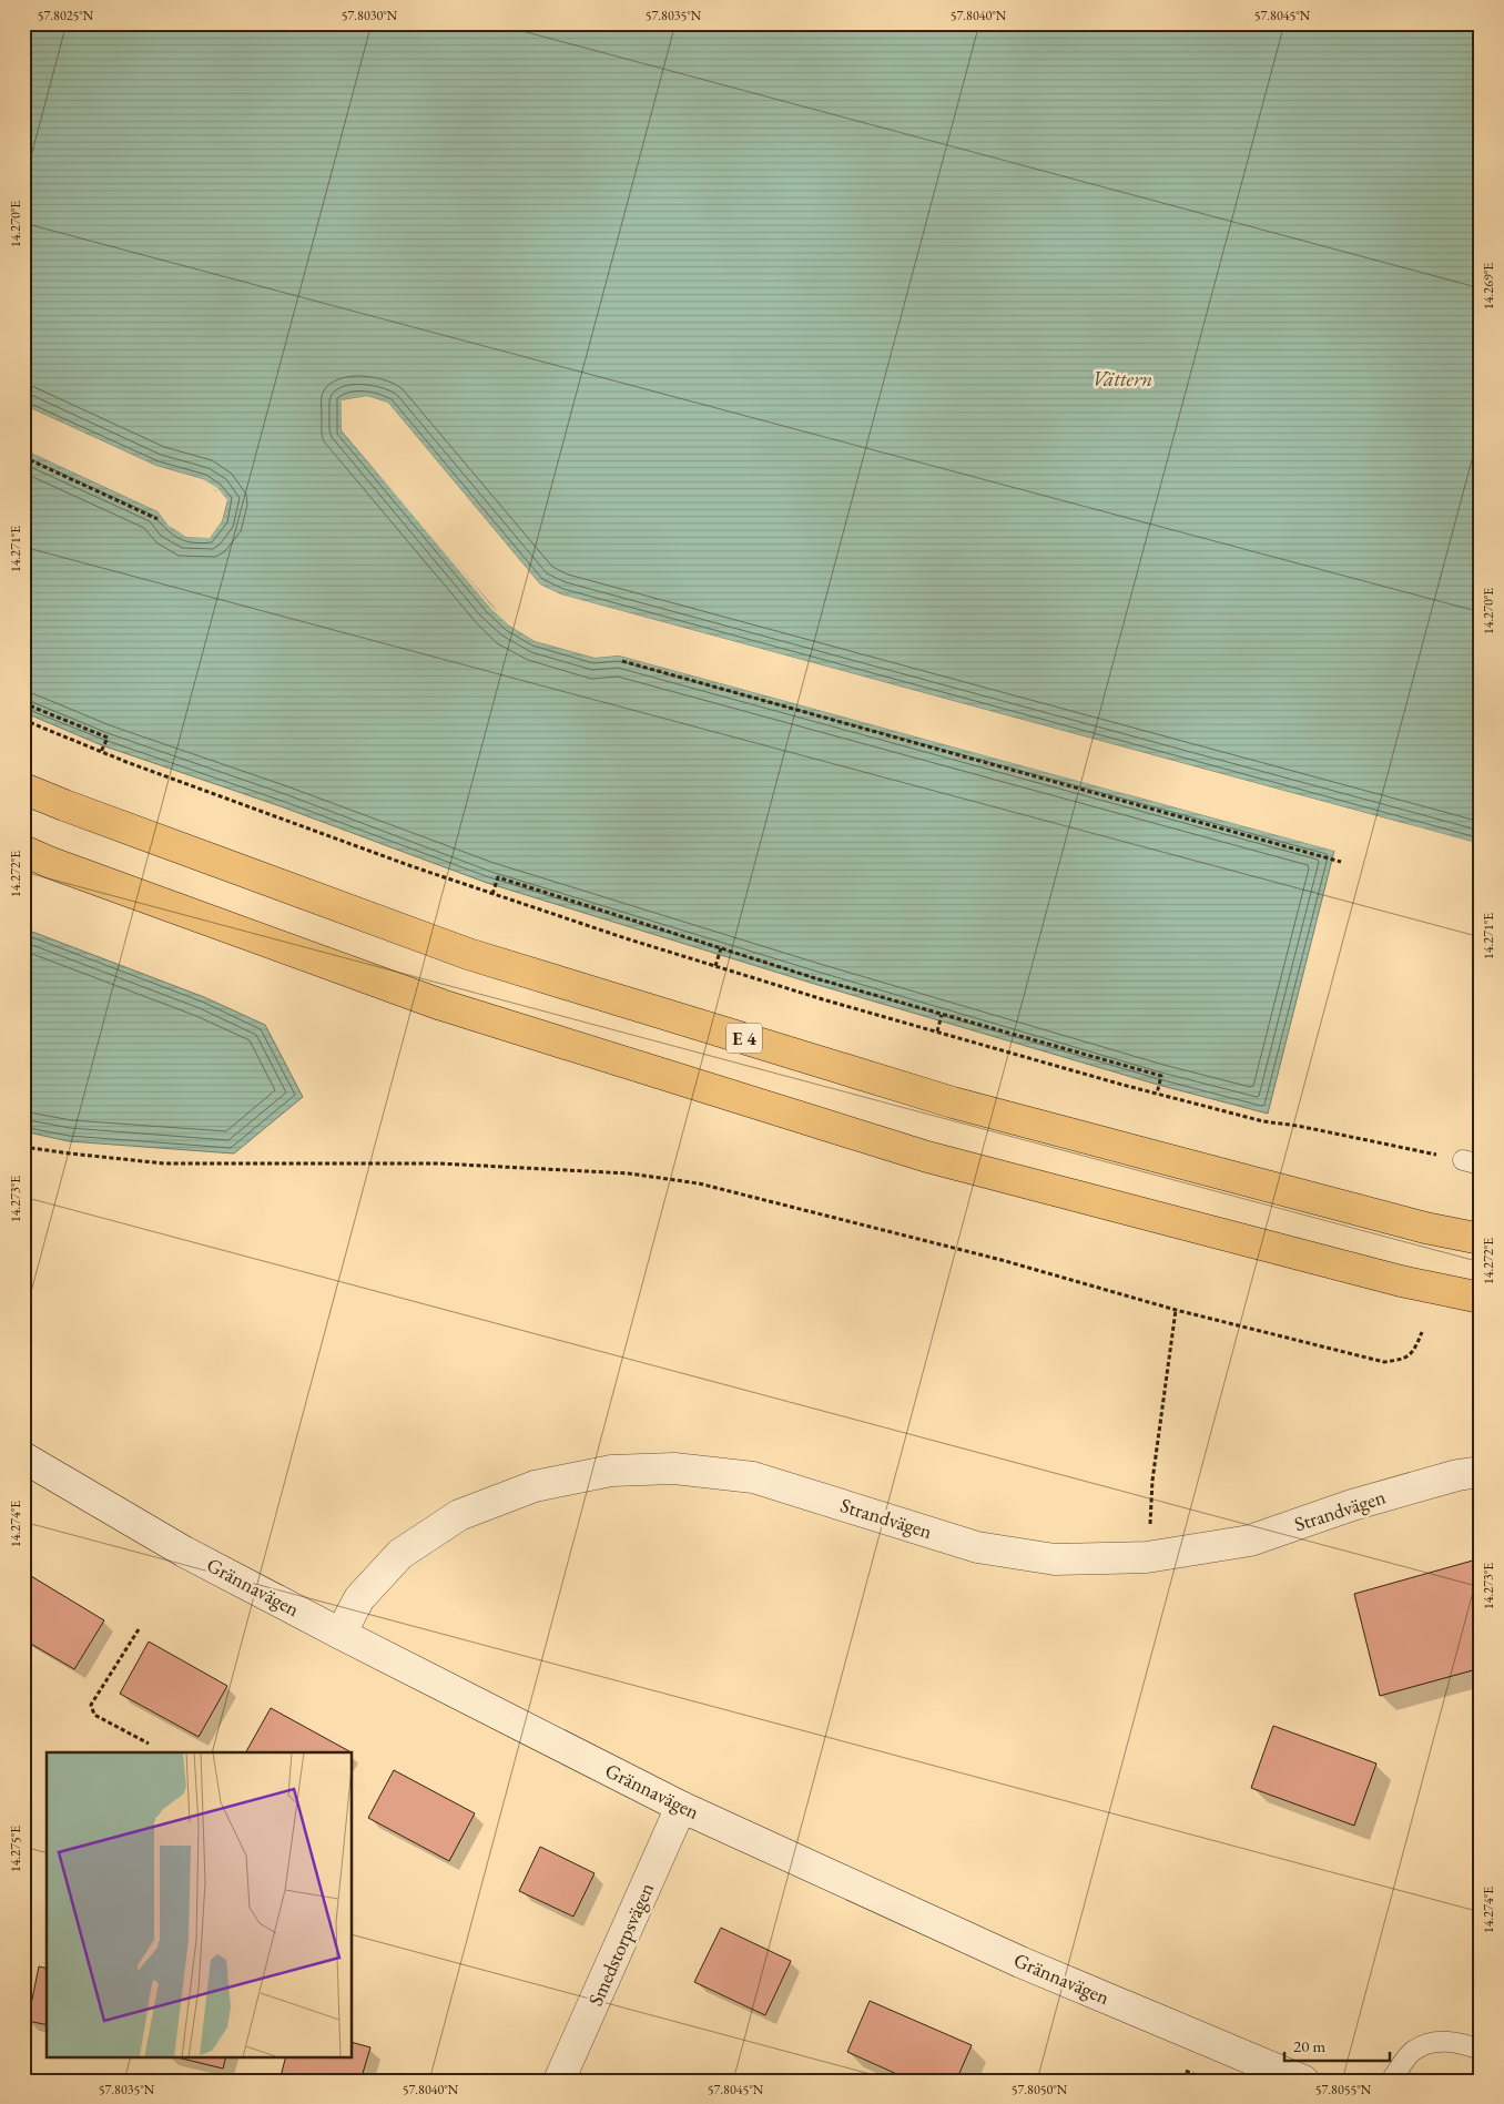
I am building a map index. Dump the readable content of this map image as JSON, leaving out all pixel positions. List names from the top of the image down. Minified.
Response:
{"streets":{"highway":["E 4"],"street":["Strandvägen","Grännavägen","Smedstorpsvägen"]},"crossings":[["Strandvägen","Grännavägen"],["Grännavägen","Smedstorpsvägen"]],"water":["Vättern"],"scale_bar":"20 m","coordinates":["57.8025°N","57.8030°N","57.8035°N","57.8040°N","57.8045°N","14.270°E","14.269°E","14.271°E","14.272°E","14.273°E","14.274°E","14.275°E","57.8050°N","57.8055°N"]}
